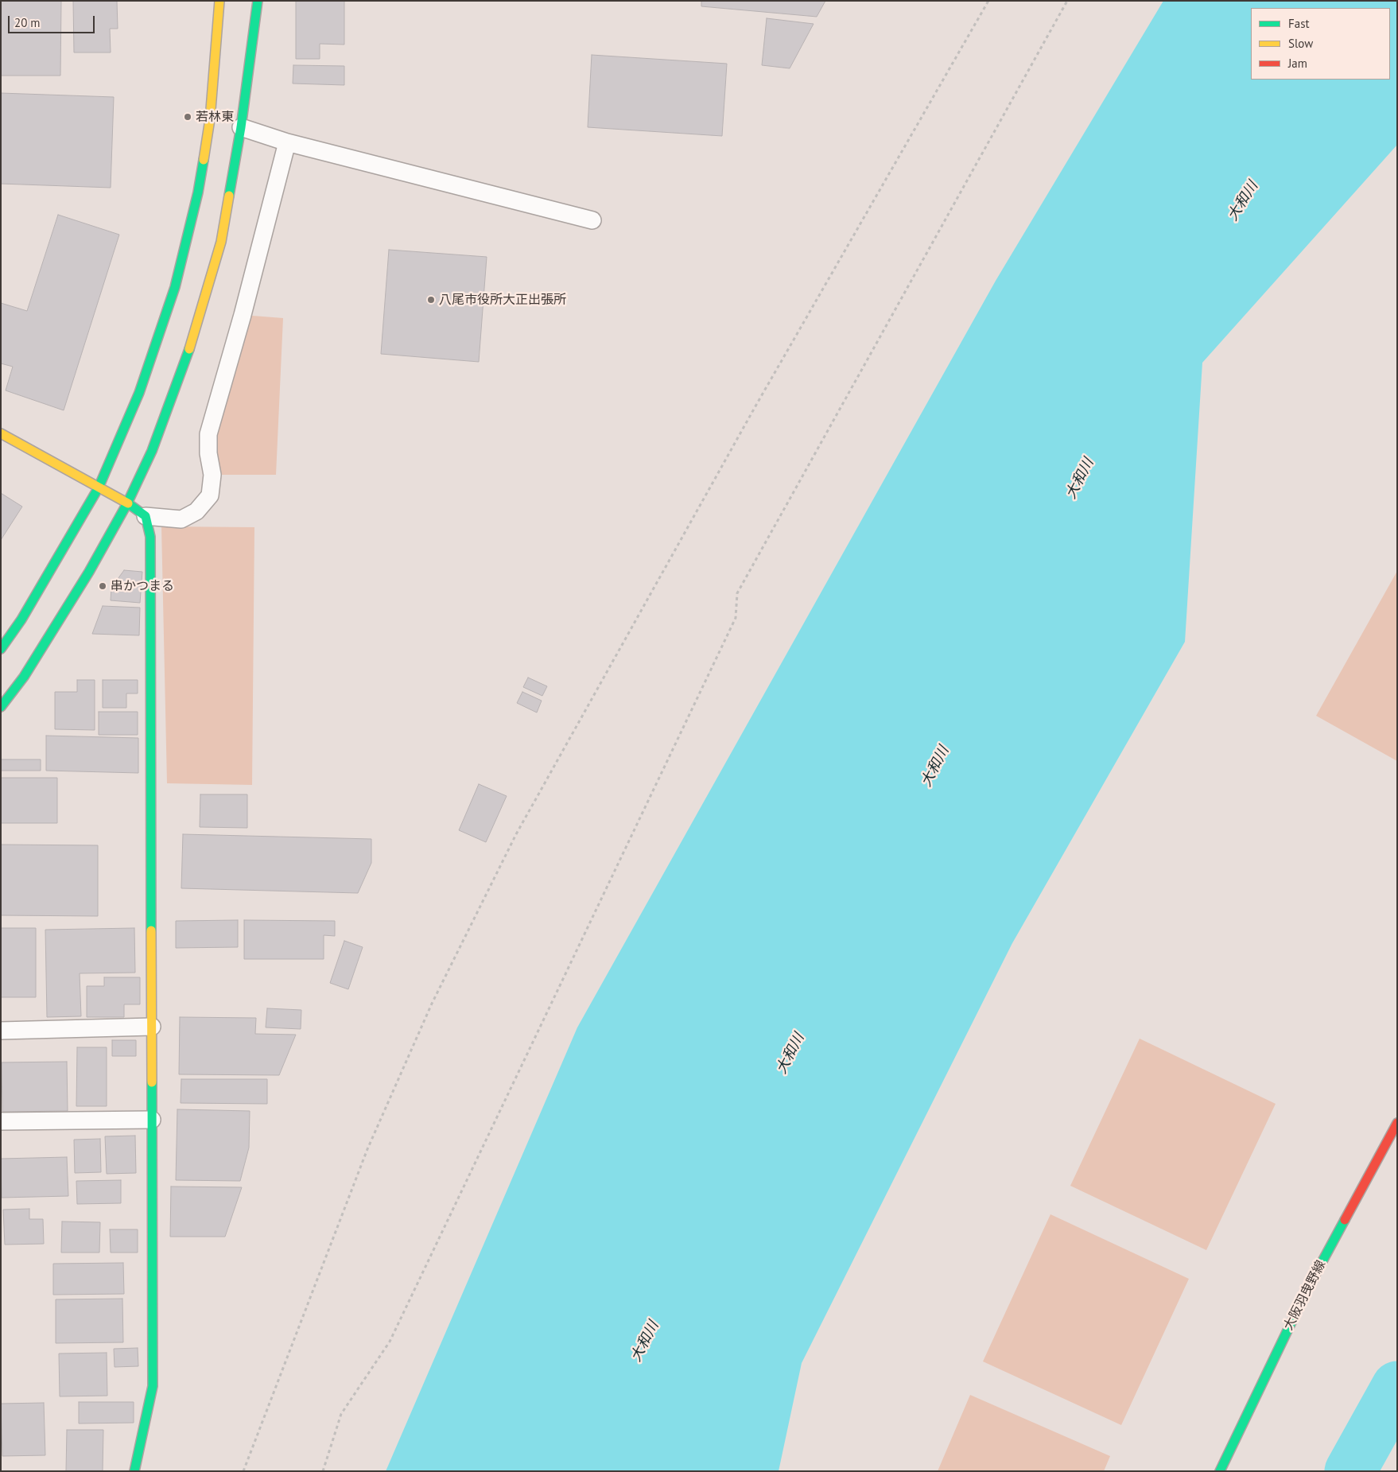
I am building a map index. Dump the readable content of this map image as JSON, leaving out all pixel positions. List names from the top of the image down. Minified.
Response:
{"streets":{"street":["大阪羽曳野線"]},"water":["大和川"],"places":["若林東","八尾市役所大正出張所","串かつまる"],"legend":["Fast","Slow","Jam"],"scale_bar":"20 m"}
